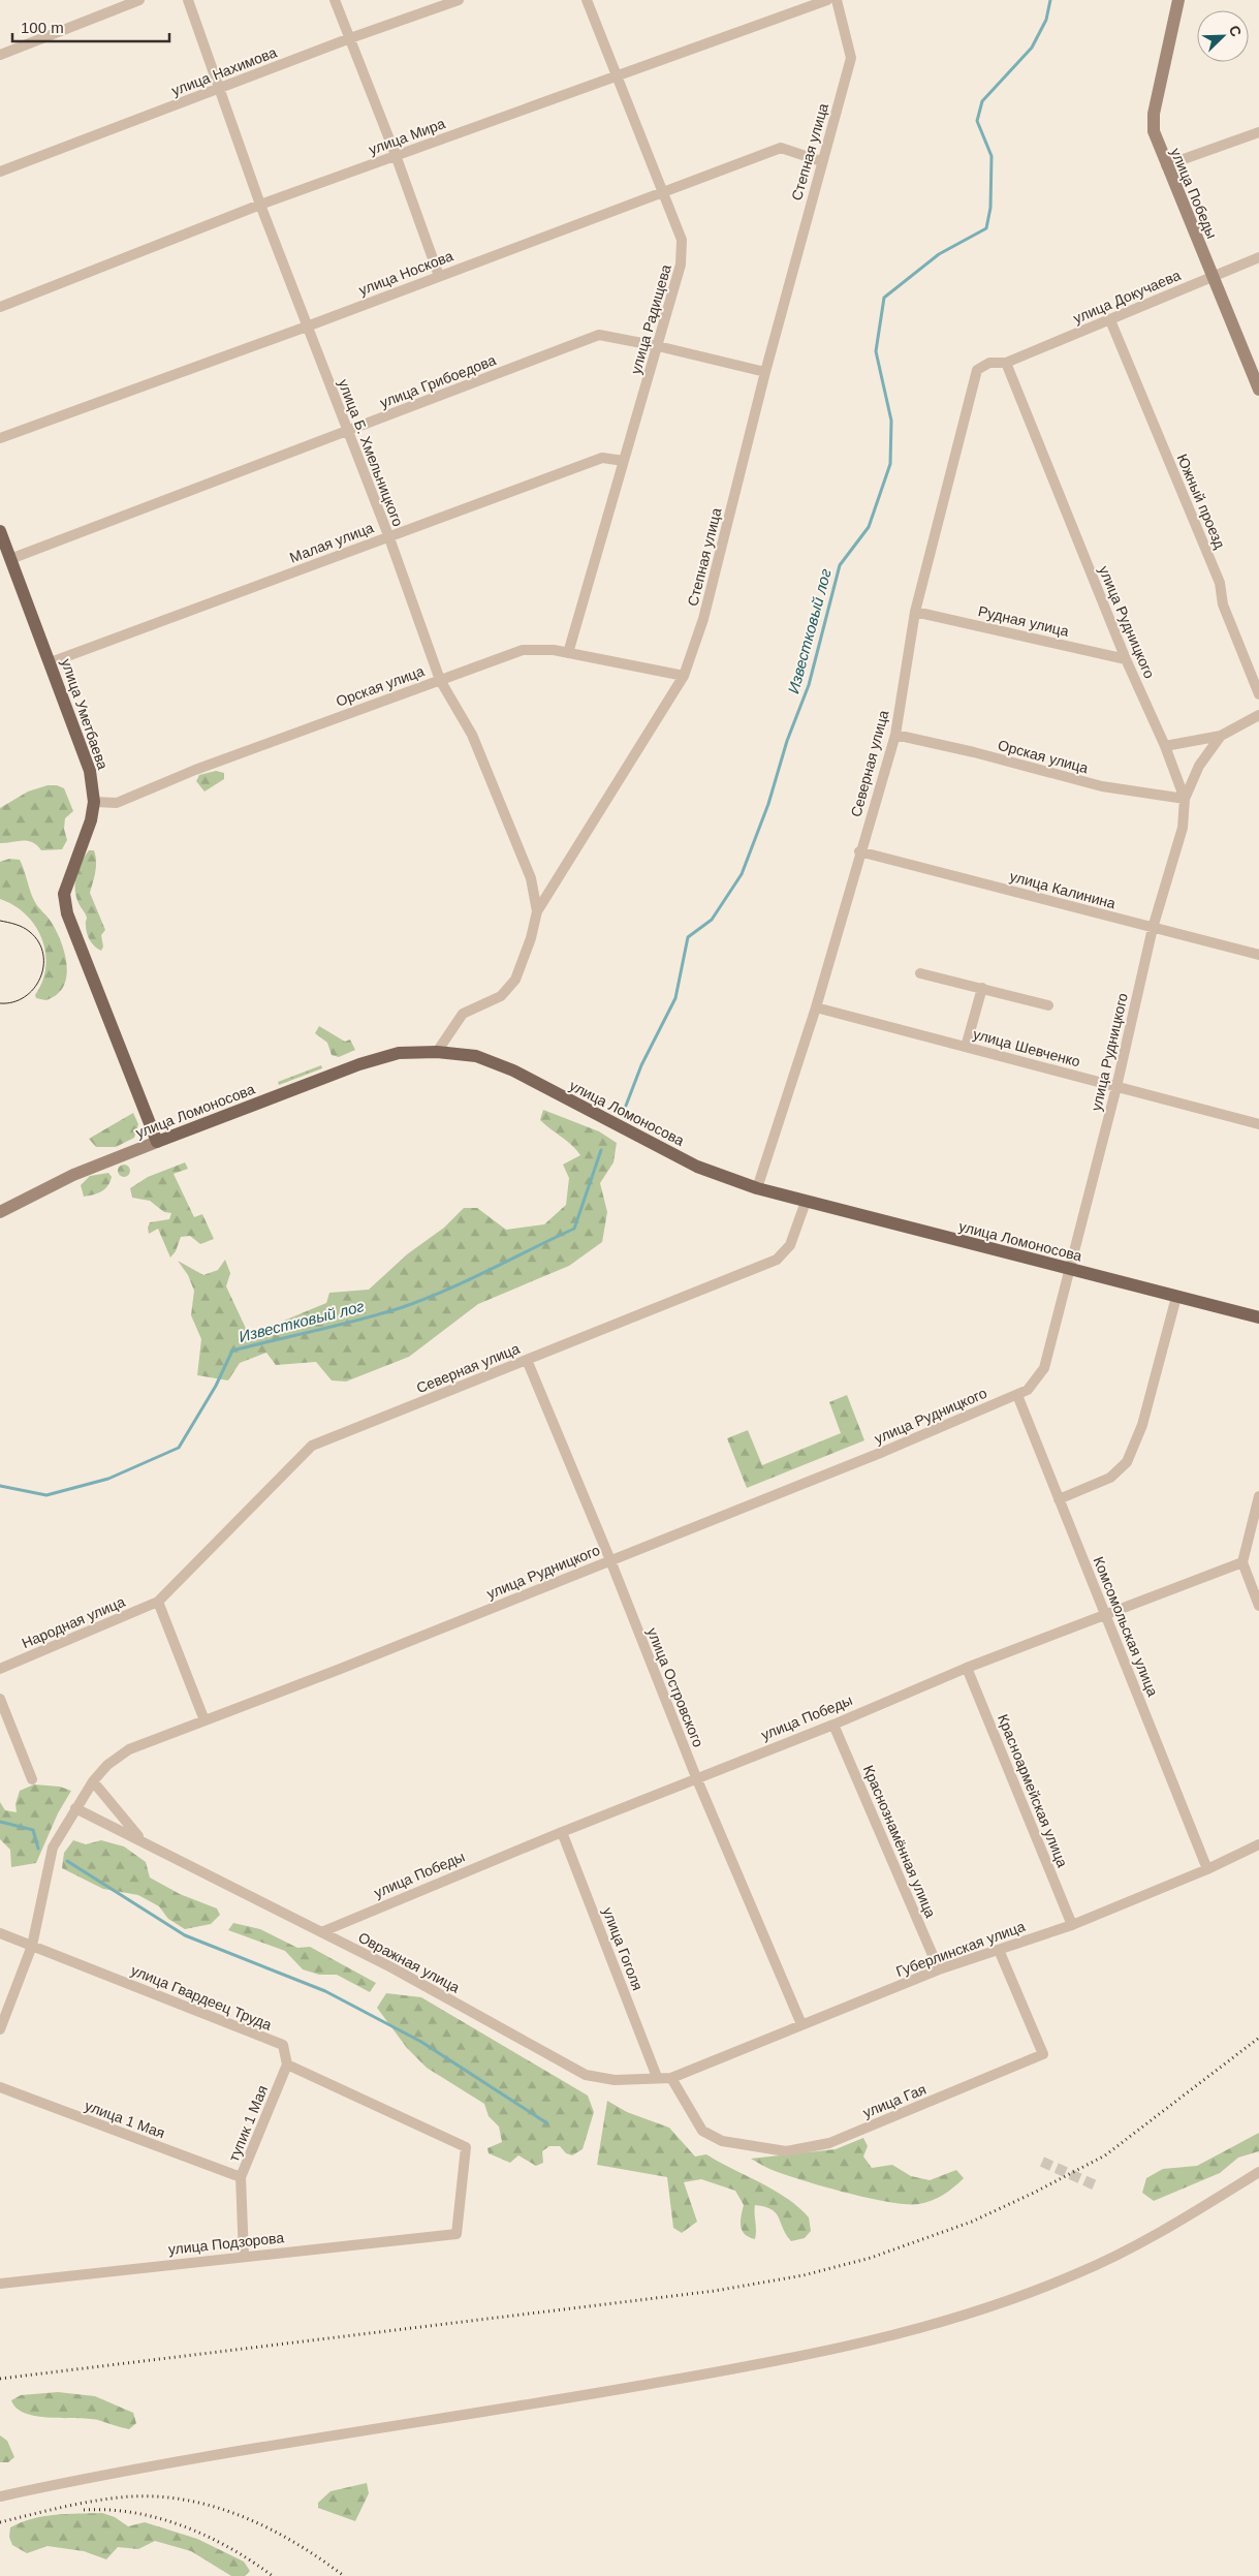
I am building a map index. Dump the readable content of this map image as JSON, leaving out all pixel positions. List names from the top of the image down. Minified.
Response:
{"streets":{"main road":["улица Уметбаева","улица Ломоносова"],"street":["улица Нахимова","улица Мира","Степная улица","улица Победы","улица Носкова","улица Докучаева","улица Радищева","улица Грибоедова","улица Б. Хмельницкого","Южный проезд","Малая улица","Рудная улица","улица Рудницкого","Орская улица","Северная улица","улица Калинина","улица Шевченко","Народная улица","Комсомольская улица","улица Островского","Красноармейская улица","Краснознамённая улица","улица Гоголя","Губерлинская улица","Овражная улица","улица Гвардеец Труда","улица Гая","улица 1 Мая","тупик 1 Мая","улица Подзорова"]},"crossings":[["улица Нахимова","улица Б. Хмельницкого"],["улица Мира","улица Радищева"],["улица Мира","улица Б. Хмельницкого"],["Степная улица","улица Носкова"],["Степная улица","улица Грибоедова"],["Степная улица","улица Б. Хмельницкого"],["Степная улица","Орская улица"],["Степная улица","улица Ломоносова"],["улица Победы","улица Докучаева"],["улица Победы","Комсомольская улица"],["улица Победы","улица Островского"],["улица Победы","Красноармейская улица"],["улица Победы","Краснознамённая улица"],["улица Победы","улица Гоголя"],["улица Победы","Овражная улица"],["улица Носкова","улица Радищева"],["улица Носкова","улица Б. Хмельницкого"],["улица Докучаева","Южный проезд"],["улица Докучаева","улица Рудницкого"],["улица Докучаева","Северная улица"],["улица Радищева","улица Грибоедова"],["улица Радищева","Малая улица"],["улица Радищева","Орская улица"],["улица Грибоедова","улица Б. Хмельницкого"],["улица Грибоедова","улица Уметбаева"],["улица Б. Хмельницкого","Малая улица"],["улица Б. Хмельницкого","Орская улица"],["Малая улица","улица Уметбаева"],["Рудная улица","улица Рудницкого"],["Рудная улица","Северная улица"],["улица Рудницкого","Орская улица"],["улица Рудницкого","Северная улица"],["улица Рудницкого","улица Калинина"],["улица Рудницкого","улица Шевченко"],["улица Рудницкого","улица Ломоносова"],["улица Рудницкого","Комсомольская улица"],["улица Рудницкого","улица Островского"],["улица Рудницкого","Овражная улица"],["улица Рудницкого","улица Гвардеец Труда"],["Орская улица","улица Уметбаева"],["Орская улица","Северная улица"],["улица Уметбаева","улица Ломоносова"],["Северная улица","улица Калинина"],["Северная улица","улица Шевченко"],["Северная улица","улица Ломоносова"],["Северная улица","Народная улица"],["Северная улица","улица Островского"],["Комсомольская улица","Губерлинская улица"],["улица Островского","Губерлинская улица"],["Красноармейская улица","Губерлинская улица"],["Краснознамённая улица","Губерлинская улица"],["улица Гоголя","Овражная улица"],["Губерлинская улица","Овражная улица"],["Губерлинская улица","улица Гая"],["Овражная улица","улица Гая"],["улица Гвардеец Труда","тупик 1 Мая"],["улица Гвардеец Труда","улица Подзорова"],["улица 1 Мая","тупик 1 Мая"],["тупик 1 Мая","улица Подзорова"]],"water":["Известковый лог"],"scale_bar":"100 m","north":"top right"}
